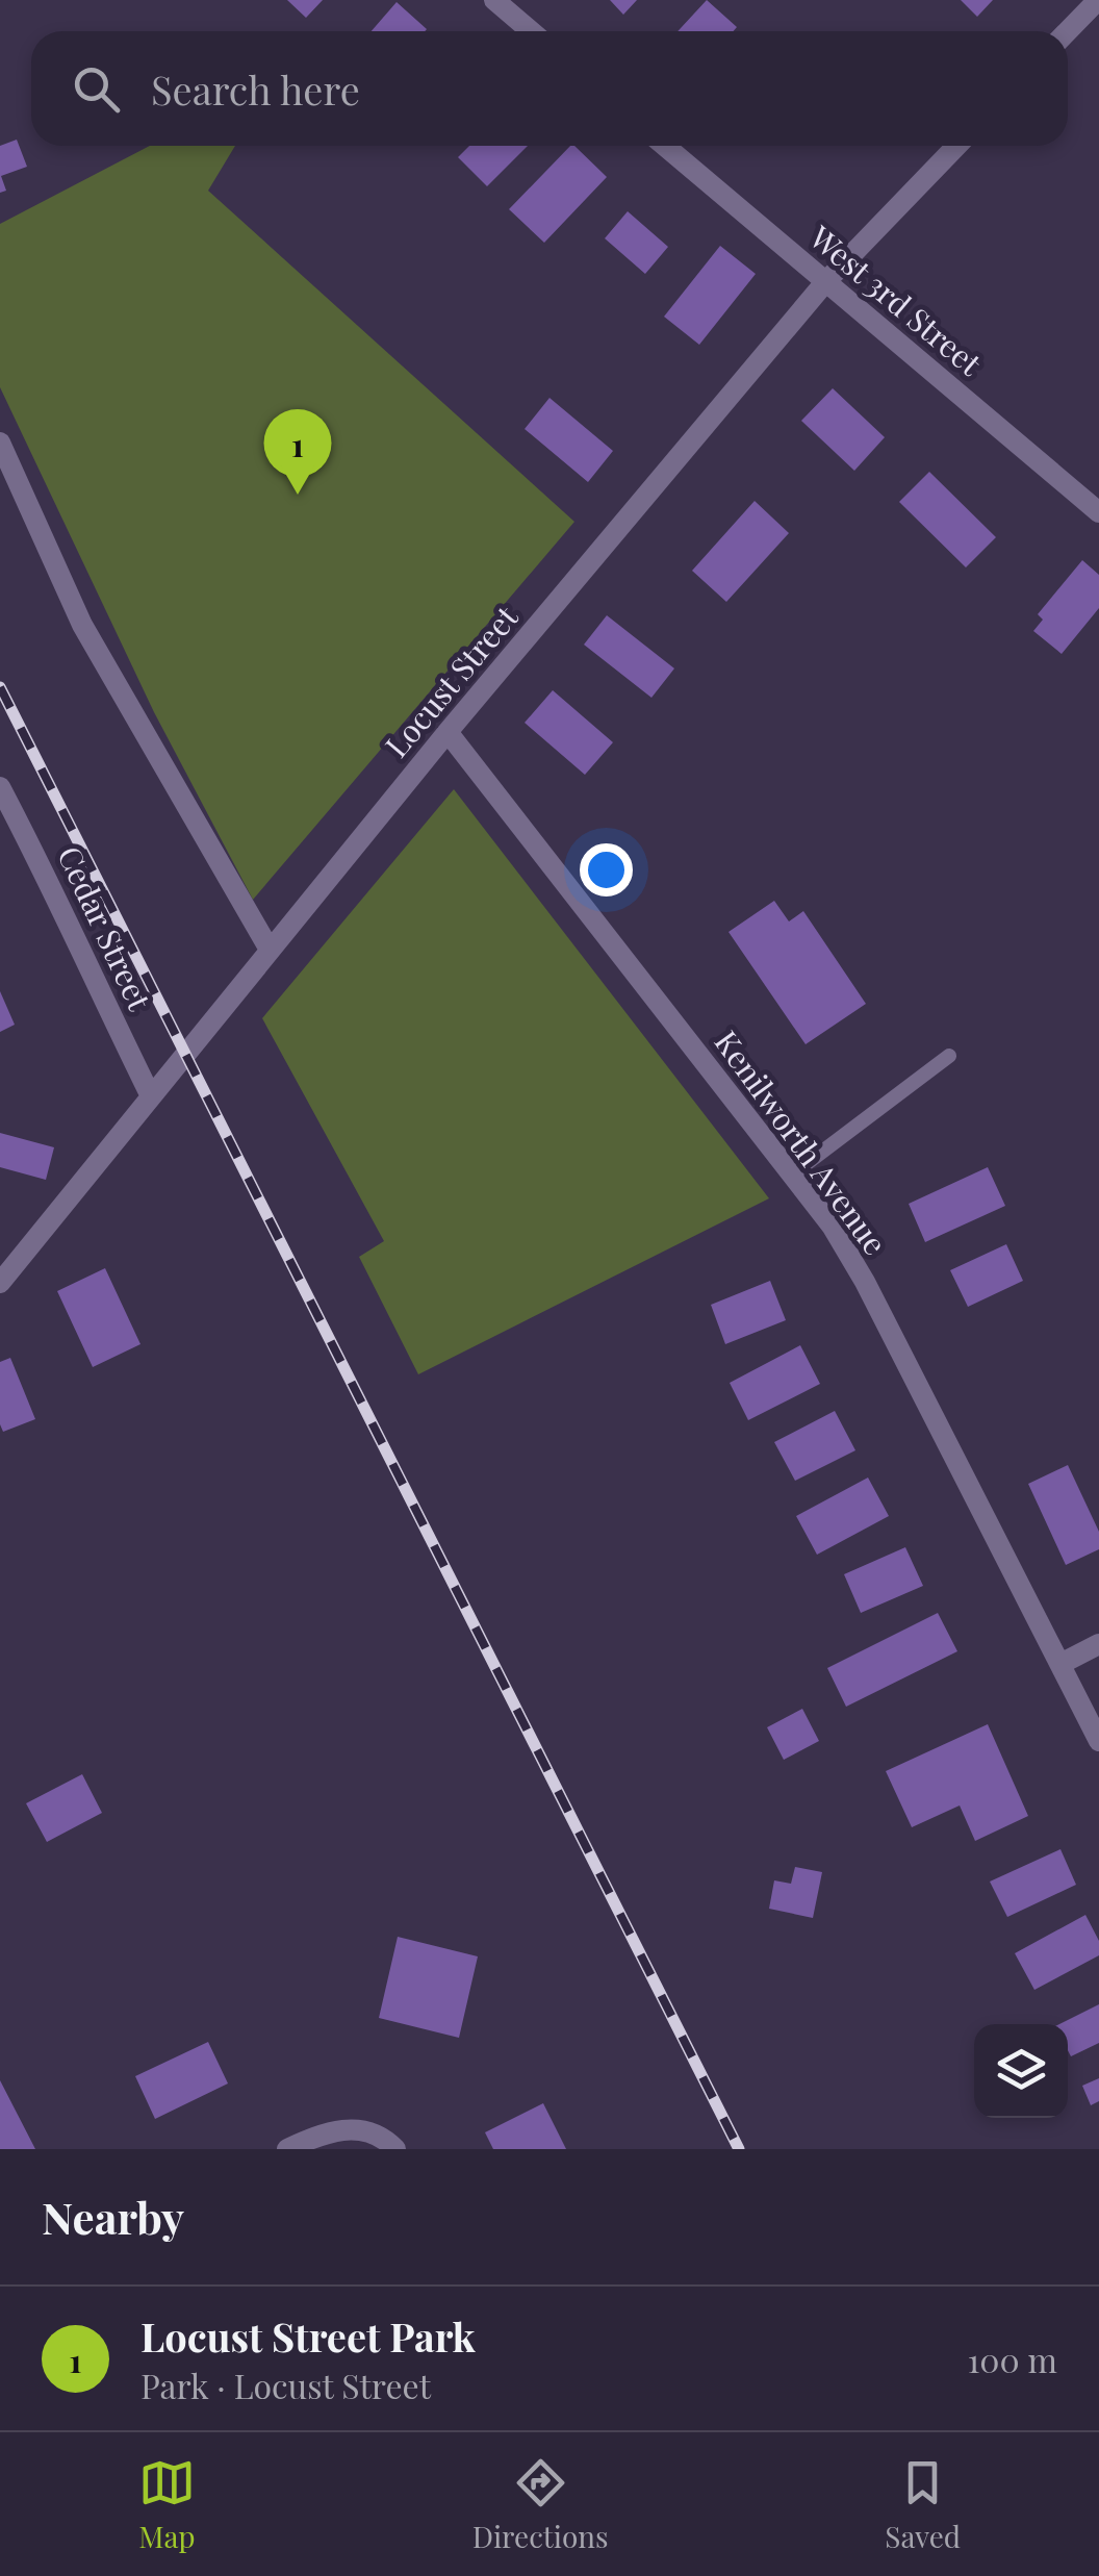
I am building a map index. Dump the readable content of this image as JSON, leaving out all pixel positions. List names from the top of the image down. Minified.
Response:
{"streets":{"street":["West 3rd Street","Locust Street","Cedar Street","Kenilworth Avenue"]},"crossings":[["West 3rd Street","Locust Street"],["Locust Street","Cedar Street"],["Locust Street","Kenilworth Avenue"]],"page":{"search":"Search here","pins":"1","heading":"Nearby","list":[{"mark":"1","name":"Locust Street Park","note":"Park · Locust Street","value":"100 m"}],"nav":["Map","Directions","Saved"]}}
